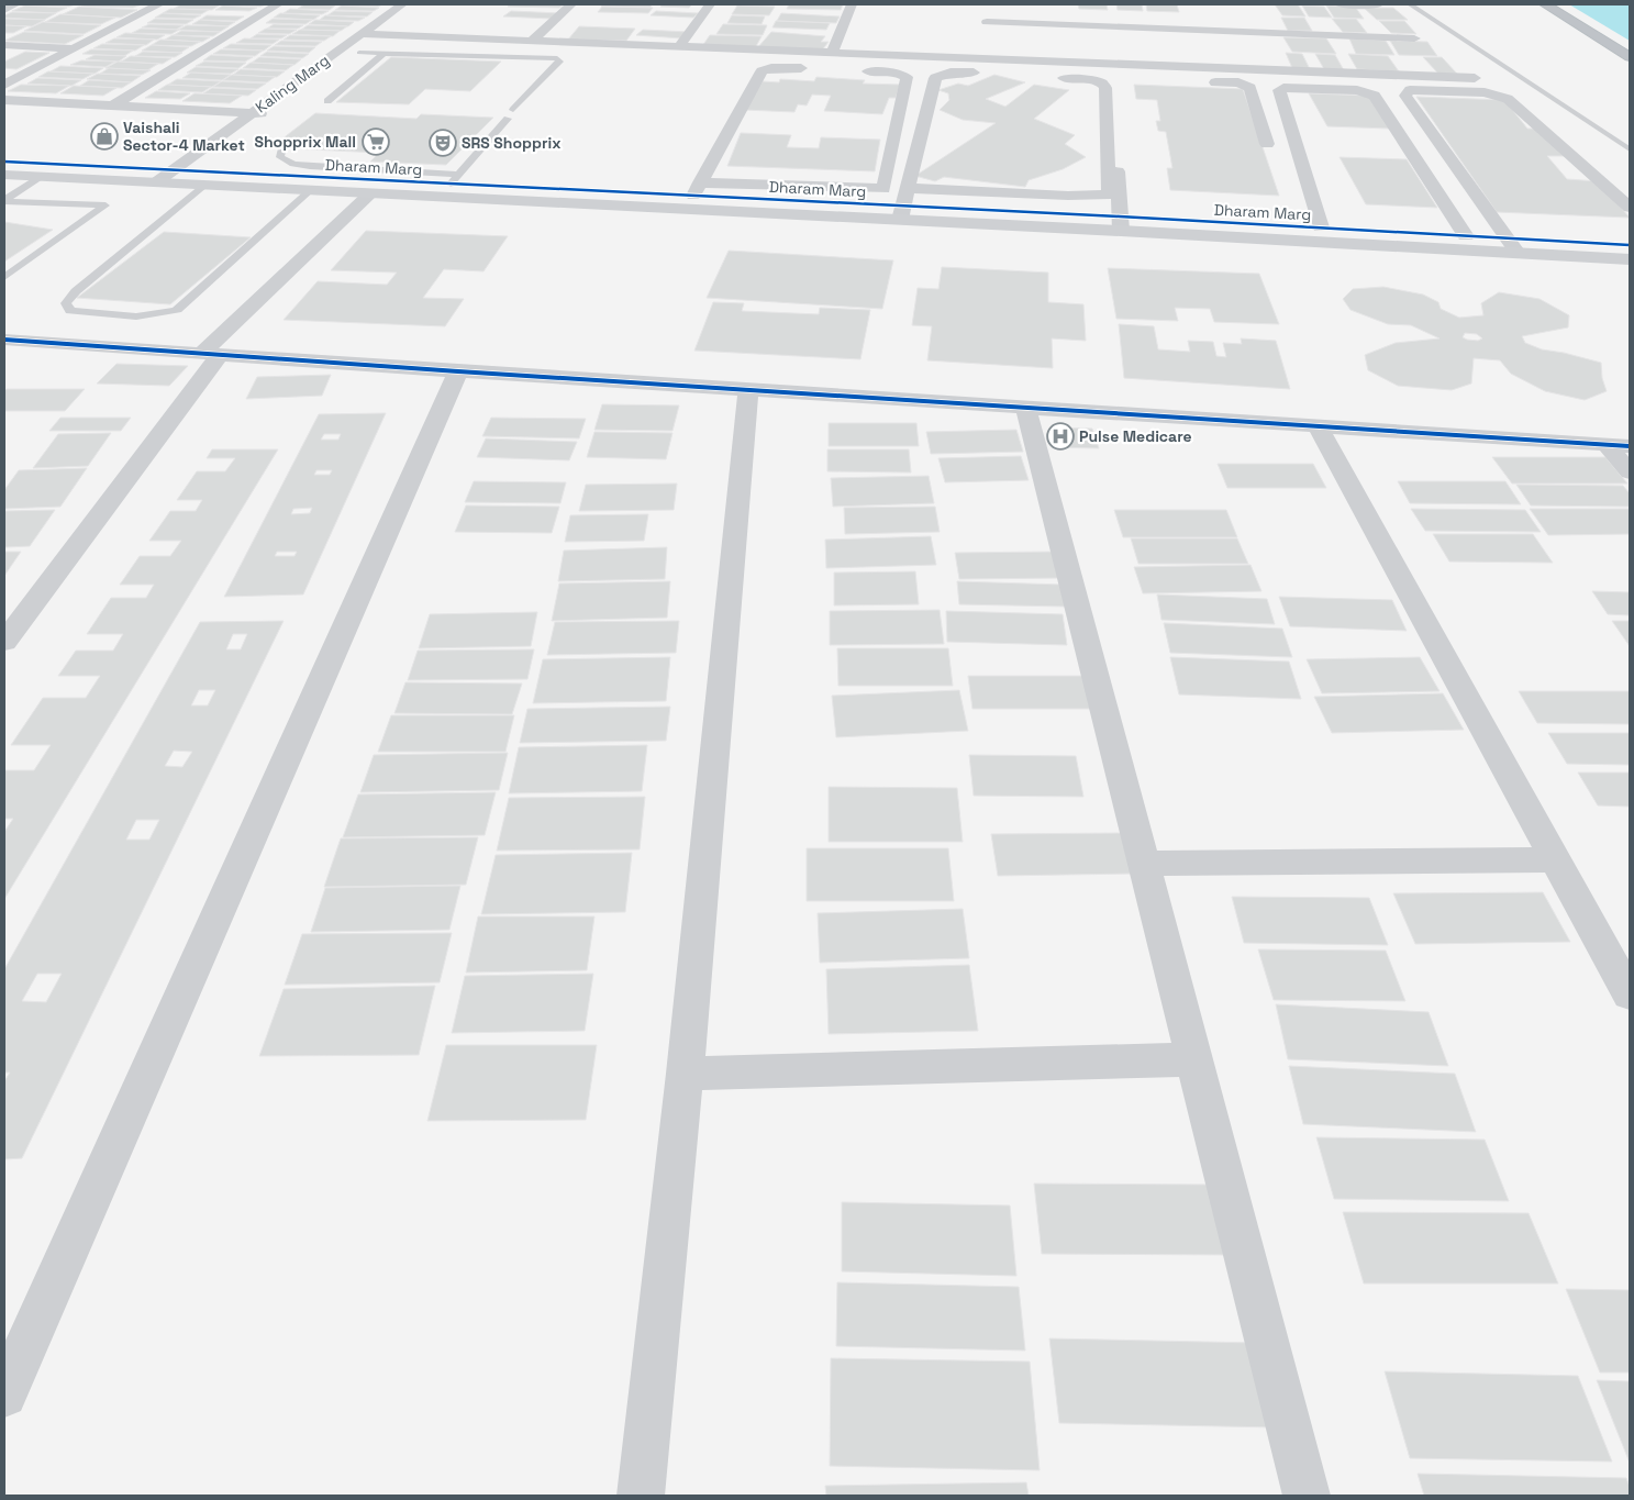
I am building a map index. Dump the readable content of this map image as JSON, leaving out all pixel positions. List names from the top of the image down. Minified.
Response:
{"streets":{"street":["Kaling Marg","Dharam Marg"]},"crossings":[["Kaling Marg","Dharam Marg"]],"places":{"shop":["Vaishali Sector-4 Market"],"supermarket":["Shopprix Mall"],"theatre":["SRS Shopprix"],"hospital":["Pulse Medicare"]}}
